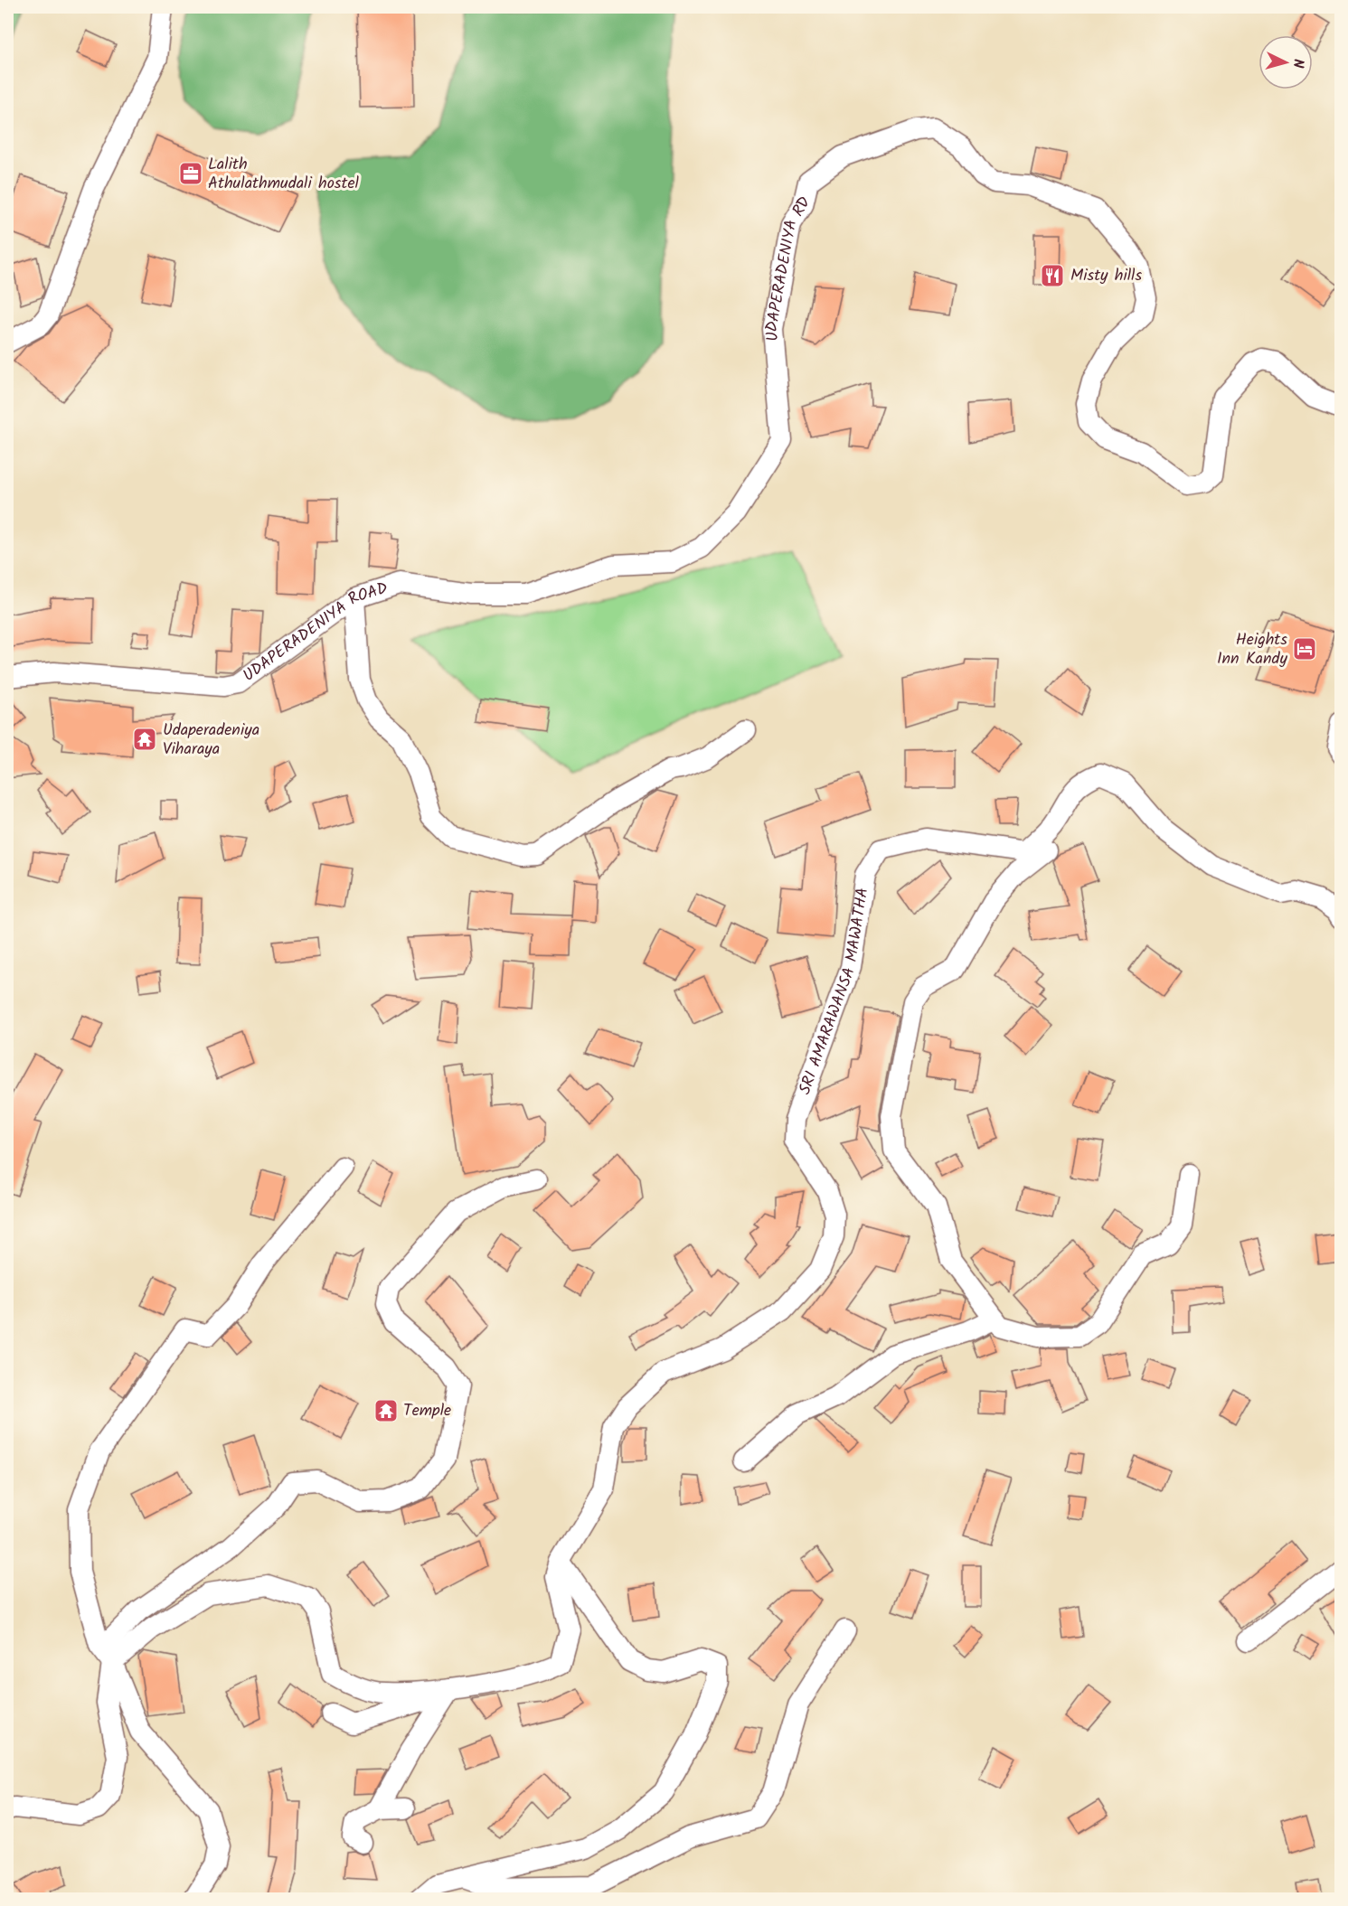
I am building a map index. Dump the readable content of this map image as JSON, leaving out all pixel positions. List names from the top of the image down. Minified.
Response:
{"streets":{"street":["UDAPERADENIYA RD","UDAPERADENIYA ROAD","SRI AMARAWANSA MAWATHA"]},"crossings":[["UDAPERADENIYA RD","UDAPERADENIYA ROAD"]],"places":{"office":["Lalith Athulathmudali hostel"],"restaurant":["Misty hills"],"hotel":["Heights Inn Kandy"],"temple":["Udaperadeniya Viharaya","Temple"]},"north":"right"}
